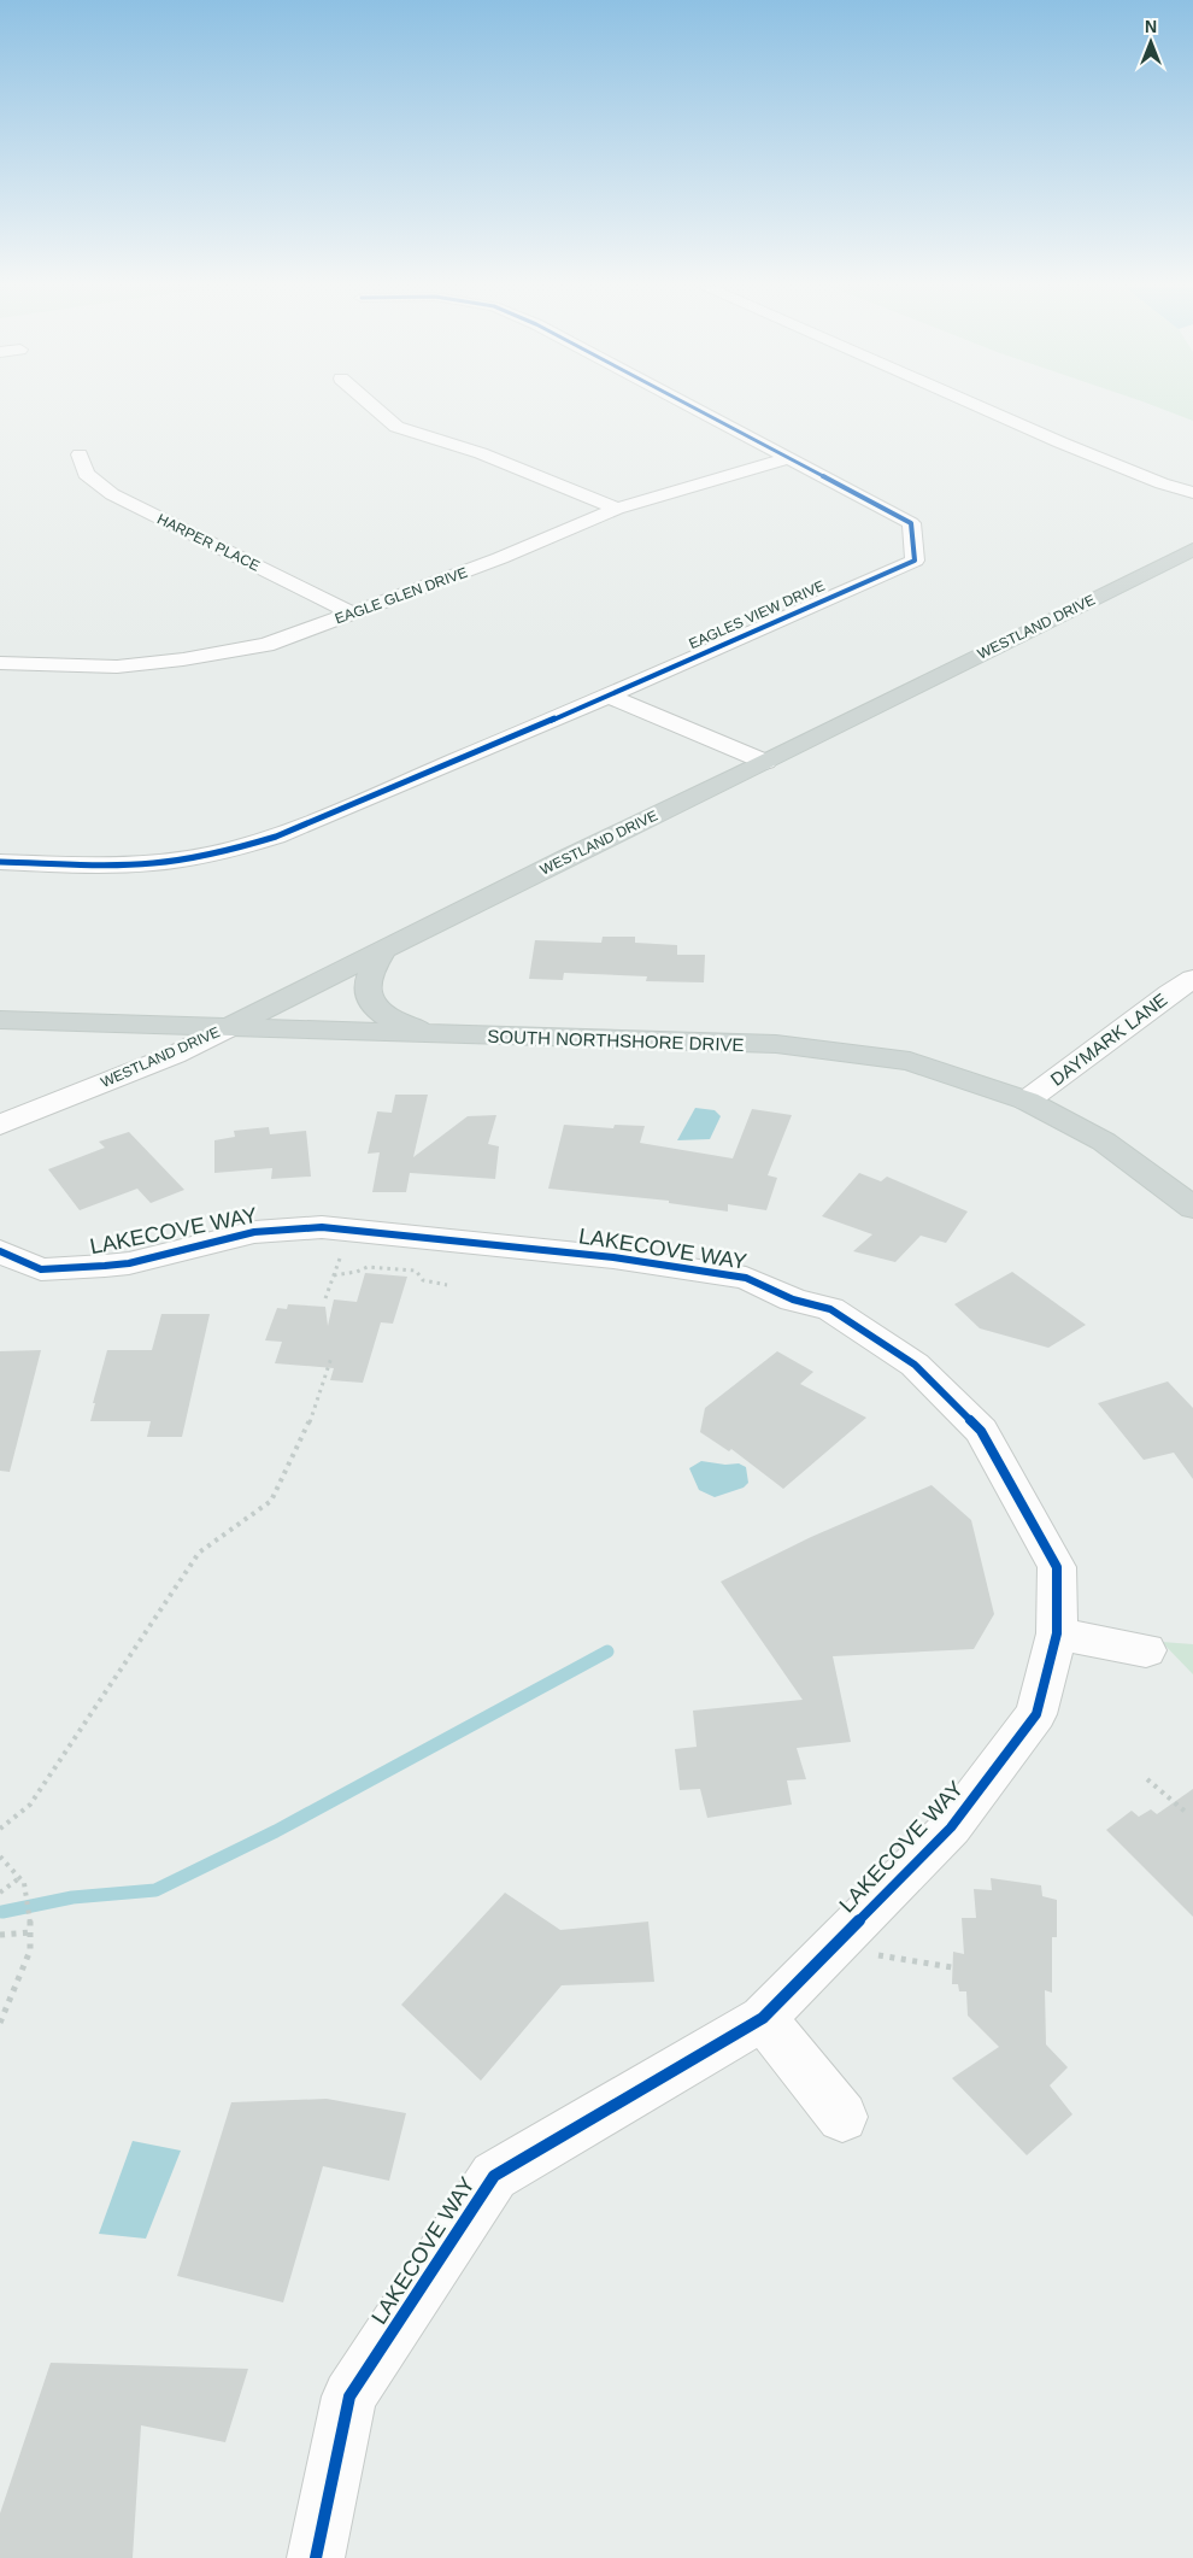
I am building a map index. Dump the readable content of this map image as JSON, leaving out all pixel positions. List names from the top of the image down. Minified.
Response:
{"streets":{"main road":["WESTLAND DRIVE","SOUTH NORTHSHORE DRIVE"],"street":["HARPER PLACE","EAGLE GLEN DRIVE","EAGLES VIEW DRIVE","DAYMARK LANE","LAKECOVE WAY"]},"crossings":[["HARPER PLACE","EAGLE GLEN DRIVE"],["EAGLE GLEN DRIVE","EAGLES VIEW DRIVE"],["WESTLAND DRIVE","SOUTH NORTHSHORE DRIVE"],["DAYMARK LANE","SOUTH NORTHSHORE DRIVE"]],"north":"top"}
